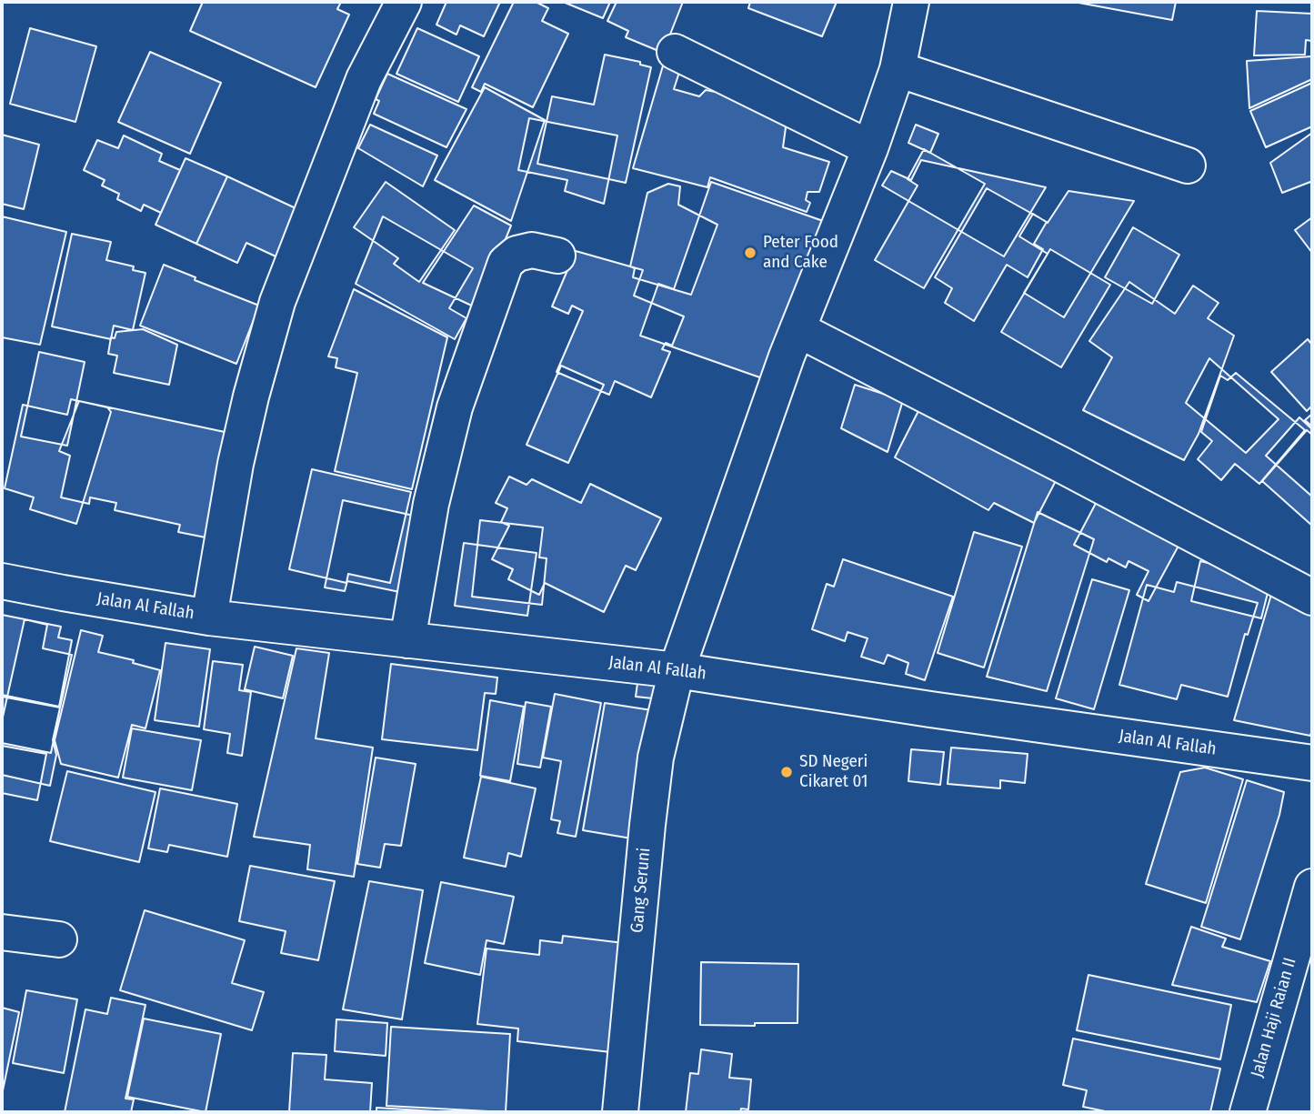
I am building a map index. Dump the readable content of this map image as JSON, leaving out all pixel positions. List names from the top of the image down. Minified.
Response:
{"streets":{"street":["Jalan Al Fallah","Gang Seruni","Jalan Haji Raian II"]},"crossings":[["Jalan Al Fallah","Gang Seruni"]],"places":["Peter Food and Cake","SD Negeri Cikaret 01"]}
